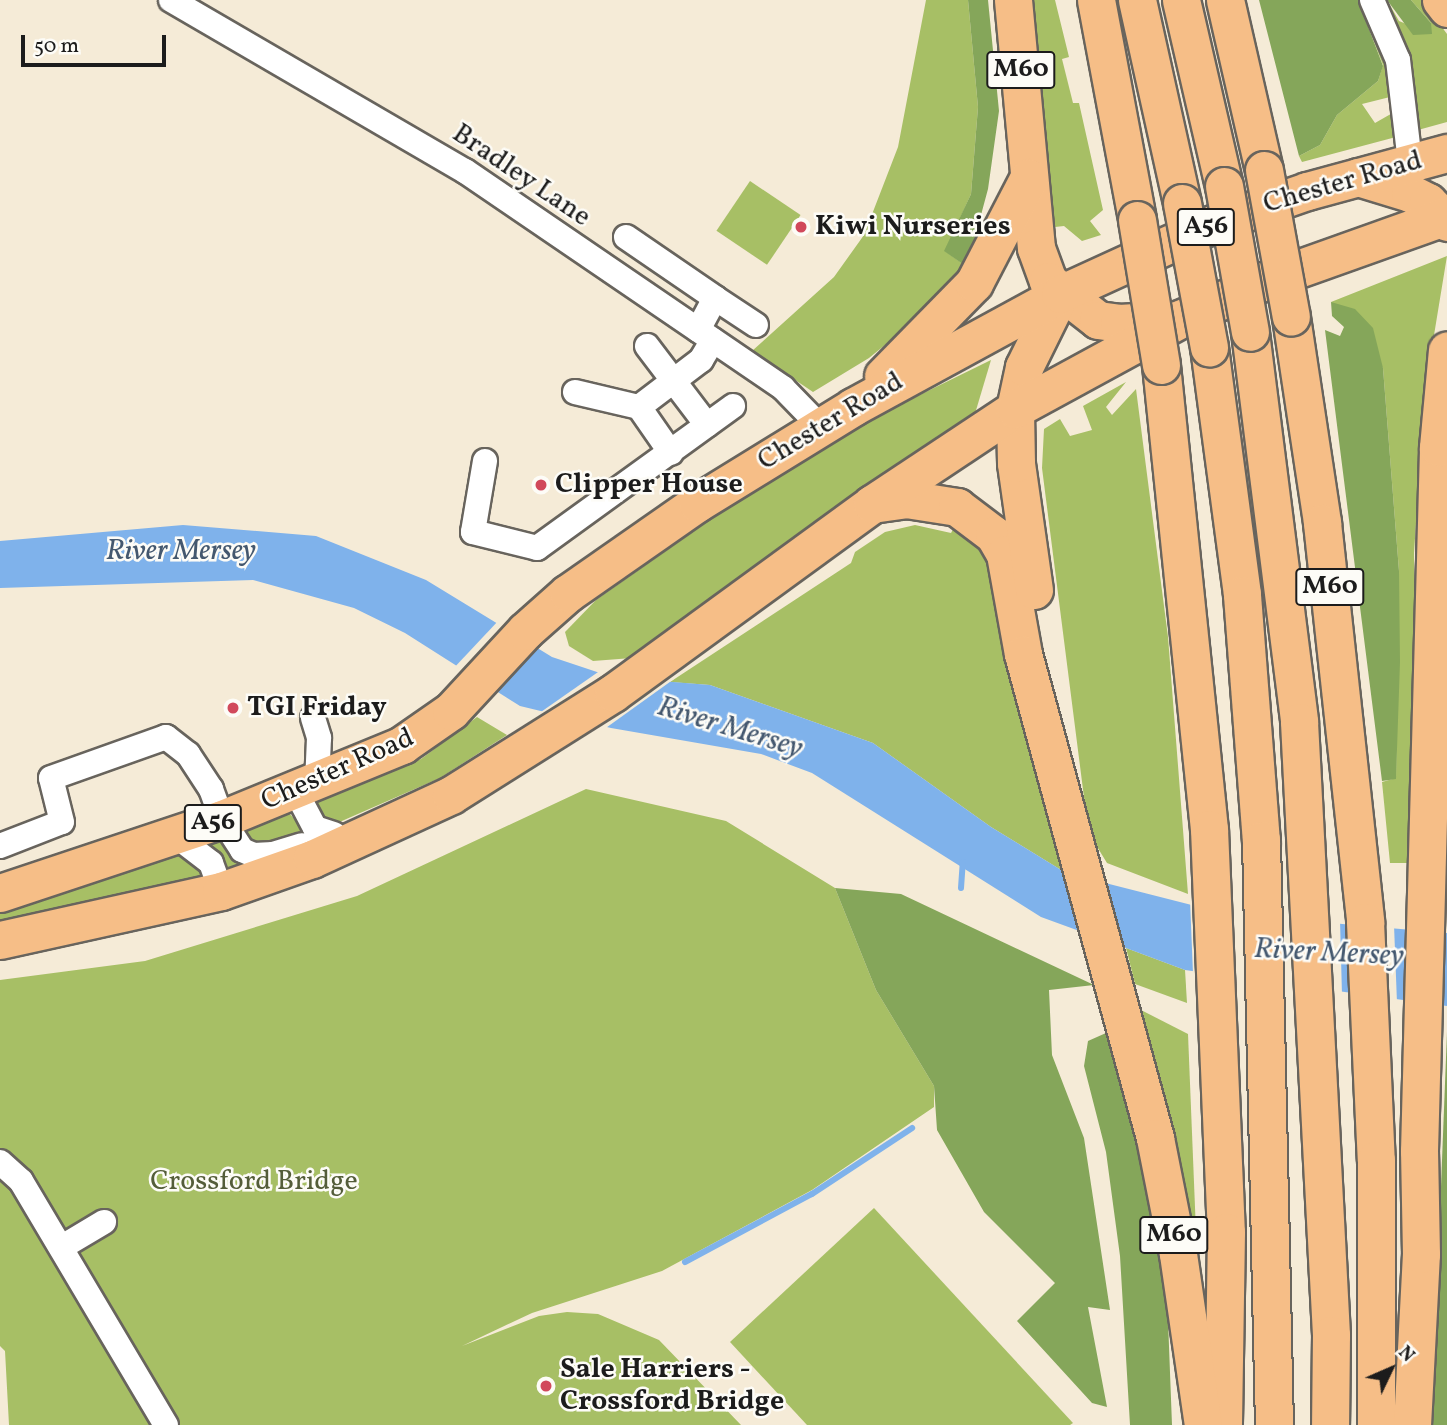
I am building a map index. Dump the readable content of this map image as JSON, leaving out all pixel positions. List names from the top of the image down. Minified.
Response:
{"streets":{"highway":["M60","Chester Road","A56"],"street":["Bradley Lane"]},"crossings":[["M60","Chester Road"],["M60","A56"],["Bradley Lane","Chester Road"],["Chester Road","A56"]],"water":["River Mersey"],"parks":["Crossford Bridge"],"places":["Kiwi Nurseries","Clipper House","TGI Friday","Sale Harriers - Crossford Bridge"],"scale_bar":"50 m","north":"top right"}
